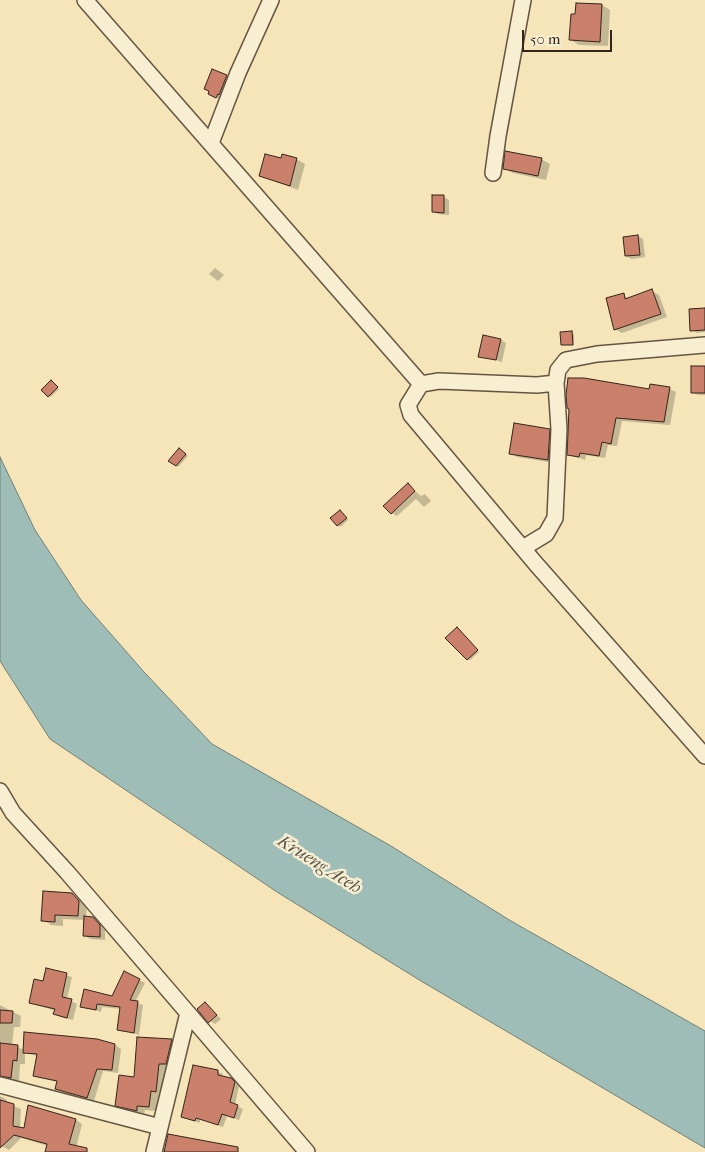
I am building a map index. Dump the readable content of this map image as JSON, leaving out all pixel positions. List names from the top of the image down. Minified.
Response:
{"water":["Krueng Aceh"],"scale_bar":"50 m"}
